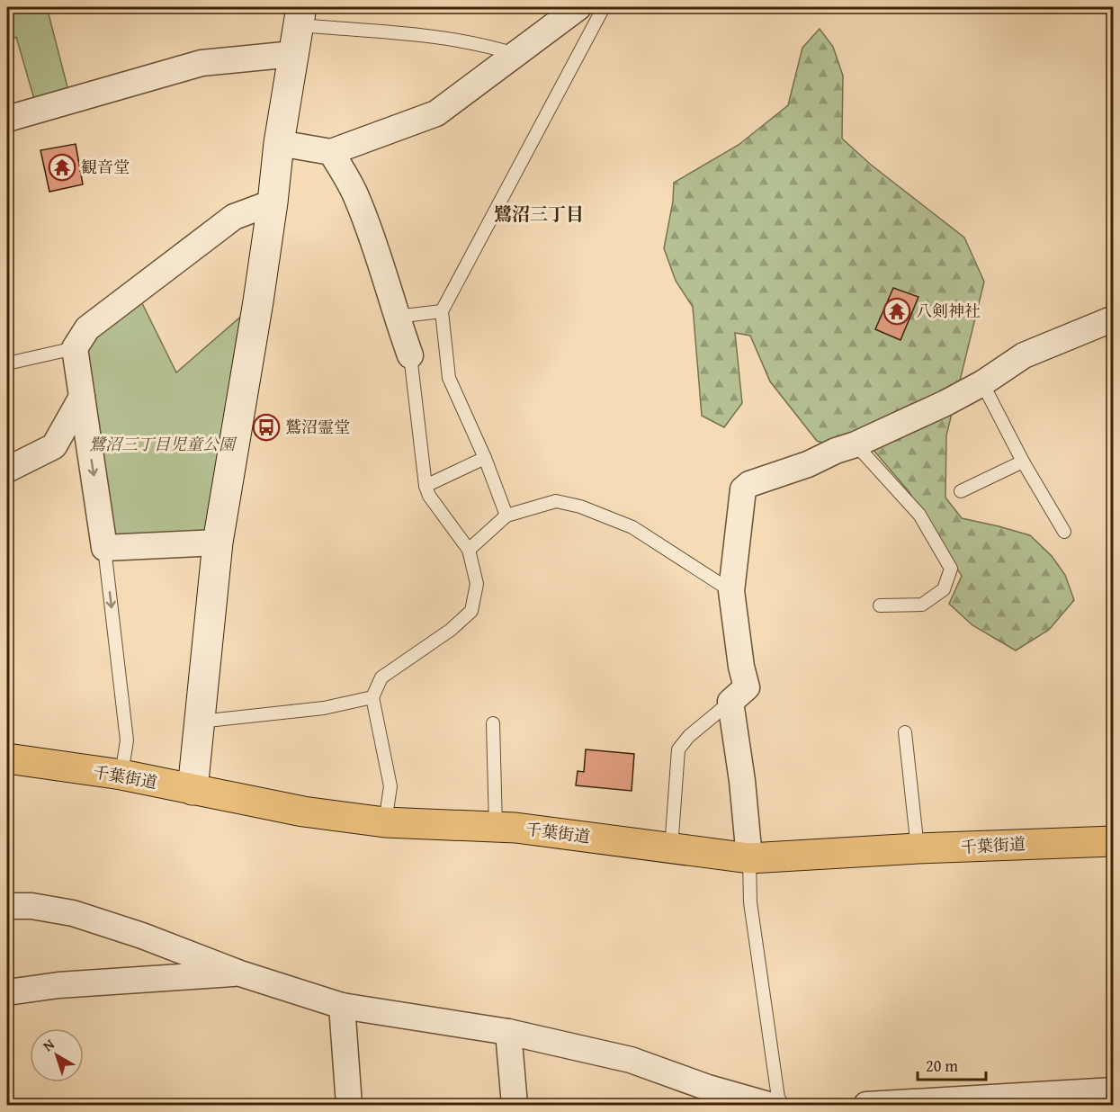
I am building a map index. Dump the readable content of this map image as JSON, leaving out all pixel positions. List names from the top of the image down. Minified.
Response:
{"streets":{"highway":["千葉街道"]},"districts":["鷺沼三丁目"],"parks":["鷺沼三丁目児童公園"],"places":{"temple":["観音堂","八剣神社"],"bus stop":["鷲沼霊堂"]},"scale_bar":"20 m","north":"top left"}
